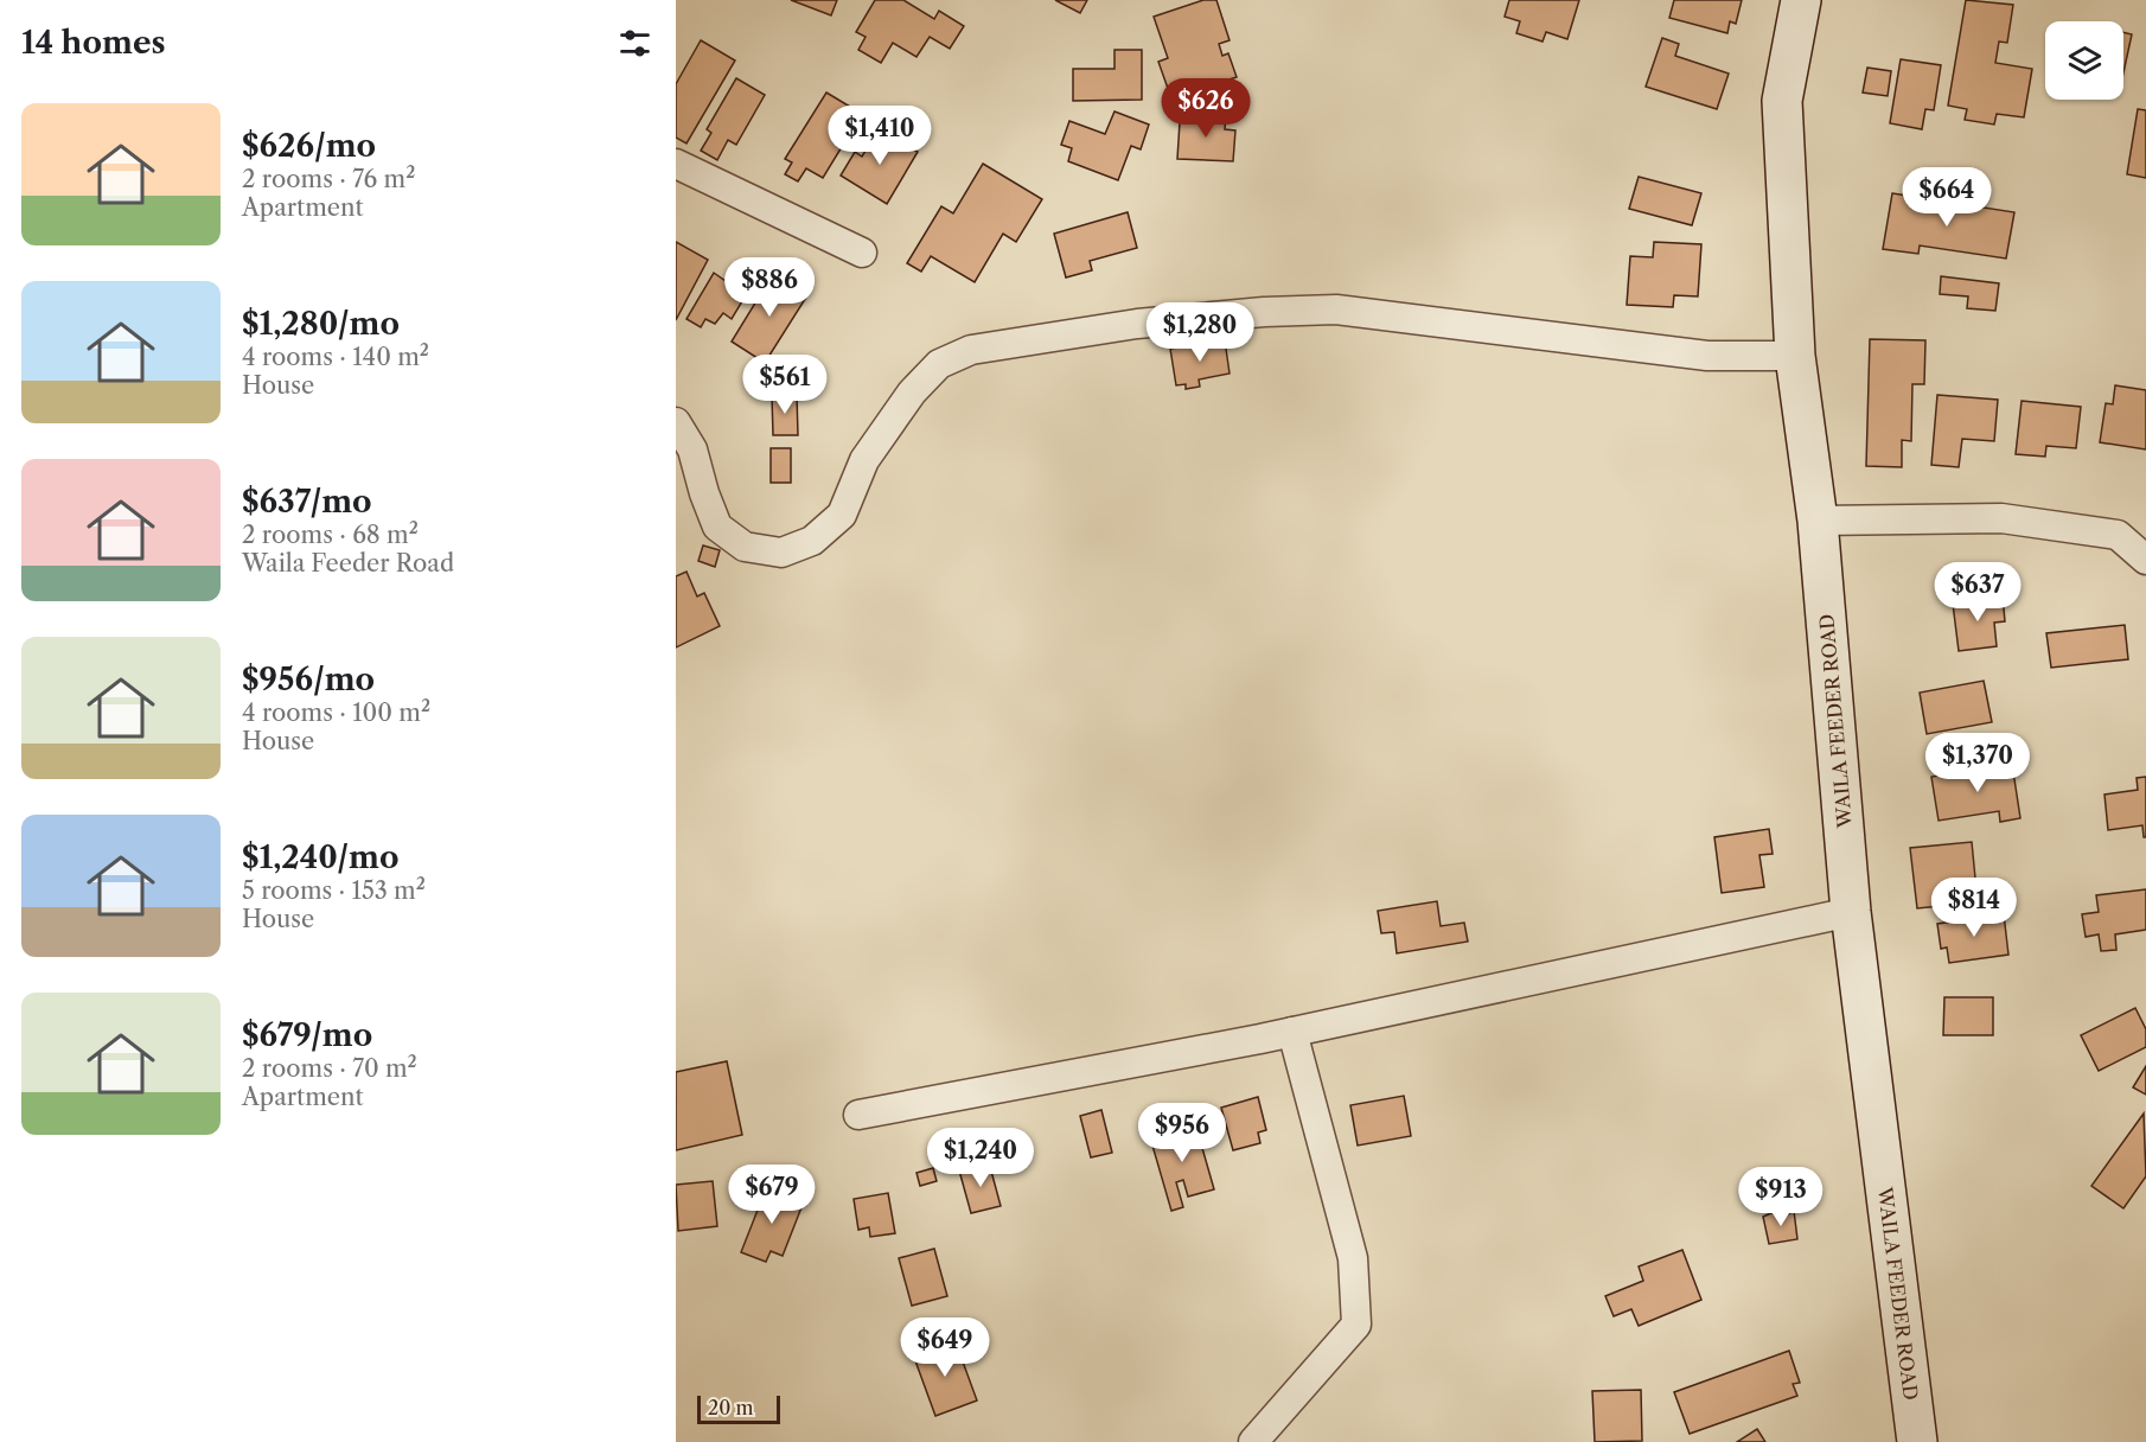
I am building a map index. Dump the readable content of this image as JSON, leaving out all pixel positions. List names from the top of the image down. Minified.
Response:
{"streets":{"street":["WAILA FEEDER ROAD"]},"scale_bar":"20 m","page":{"heading":"14 homes","price":["$626","$1,410","$664","$886","$1,280","$561","$637","$1,370","$814","$956","$1,240","$679","$913","$649"],"list":[{"name":"$626/mo","note":"2 rooms · 76 m² · Apartment"},{"name":"$1,280/mo","note":"4 rooms · 140 m² · House"},{"name":"$637/mo","note":"2 rooms · 68 m² · Waila Feeder Road"},{"name":"$956/mo","note":"4 rooms · 100 m² · House"},{"name":"$1,240/mo","note":"5 rooms · 153 m² · House"},{"name":"$679/mo","note":"2 rooms · 70 m² · Apartment"}],"scale":"20 m"}}
